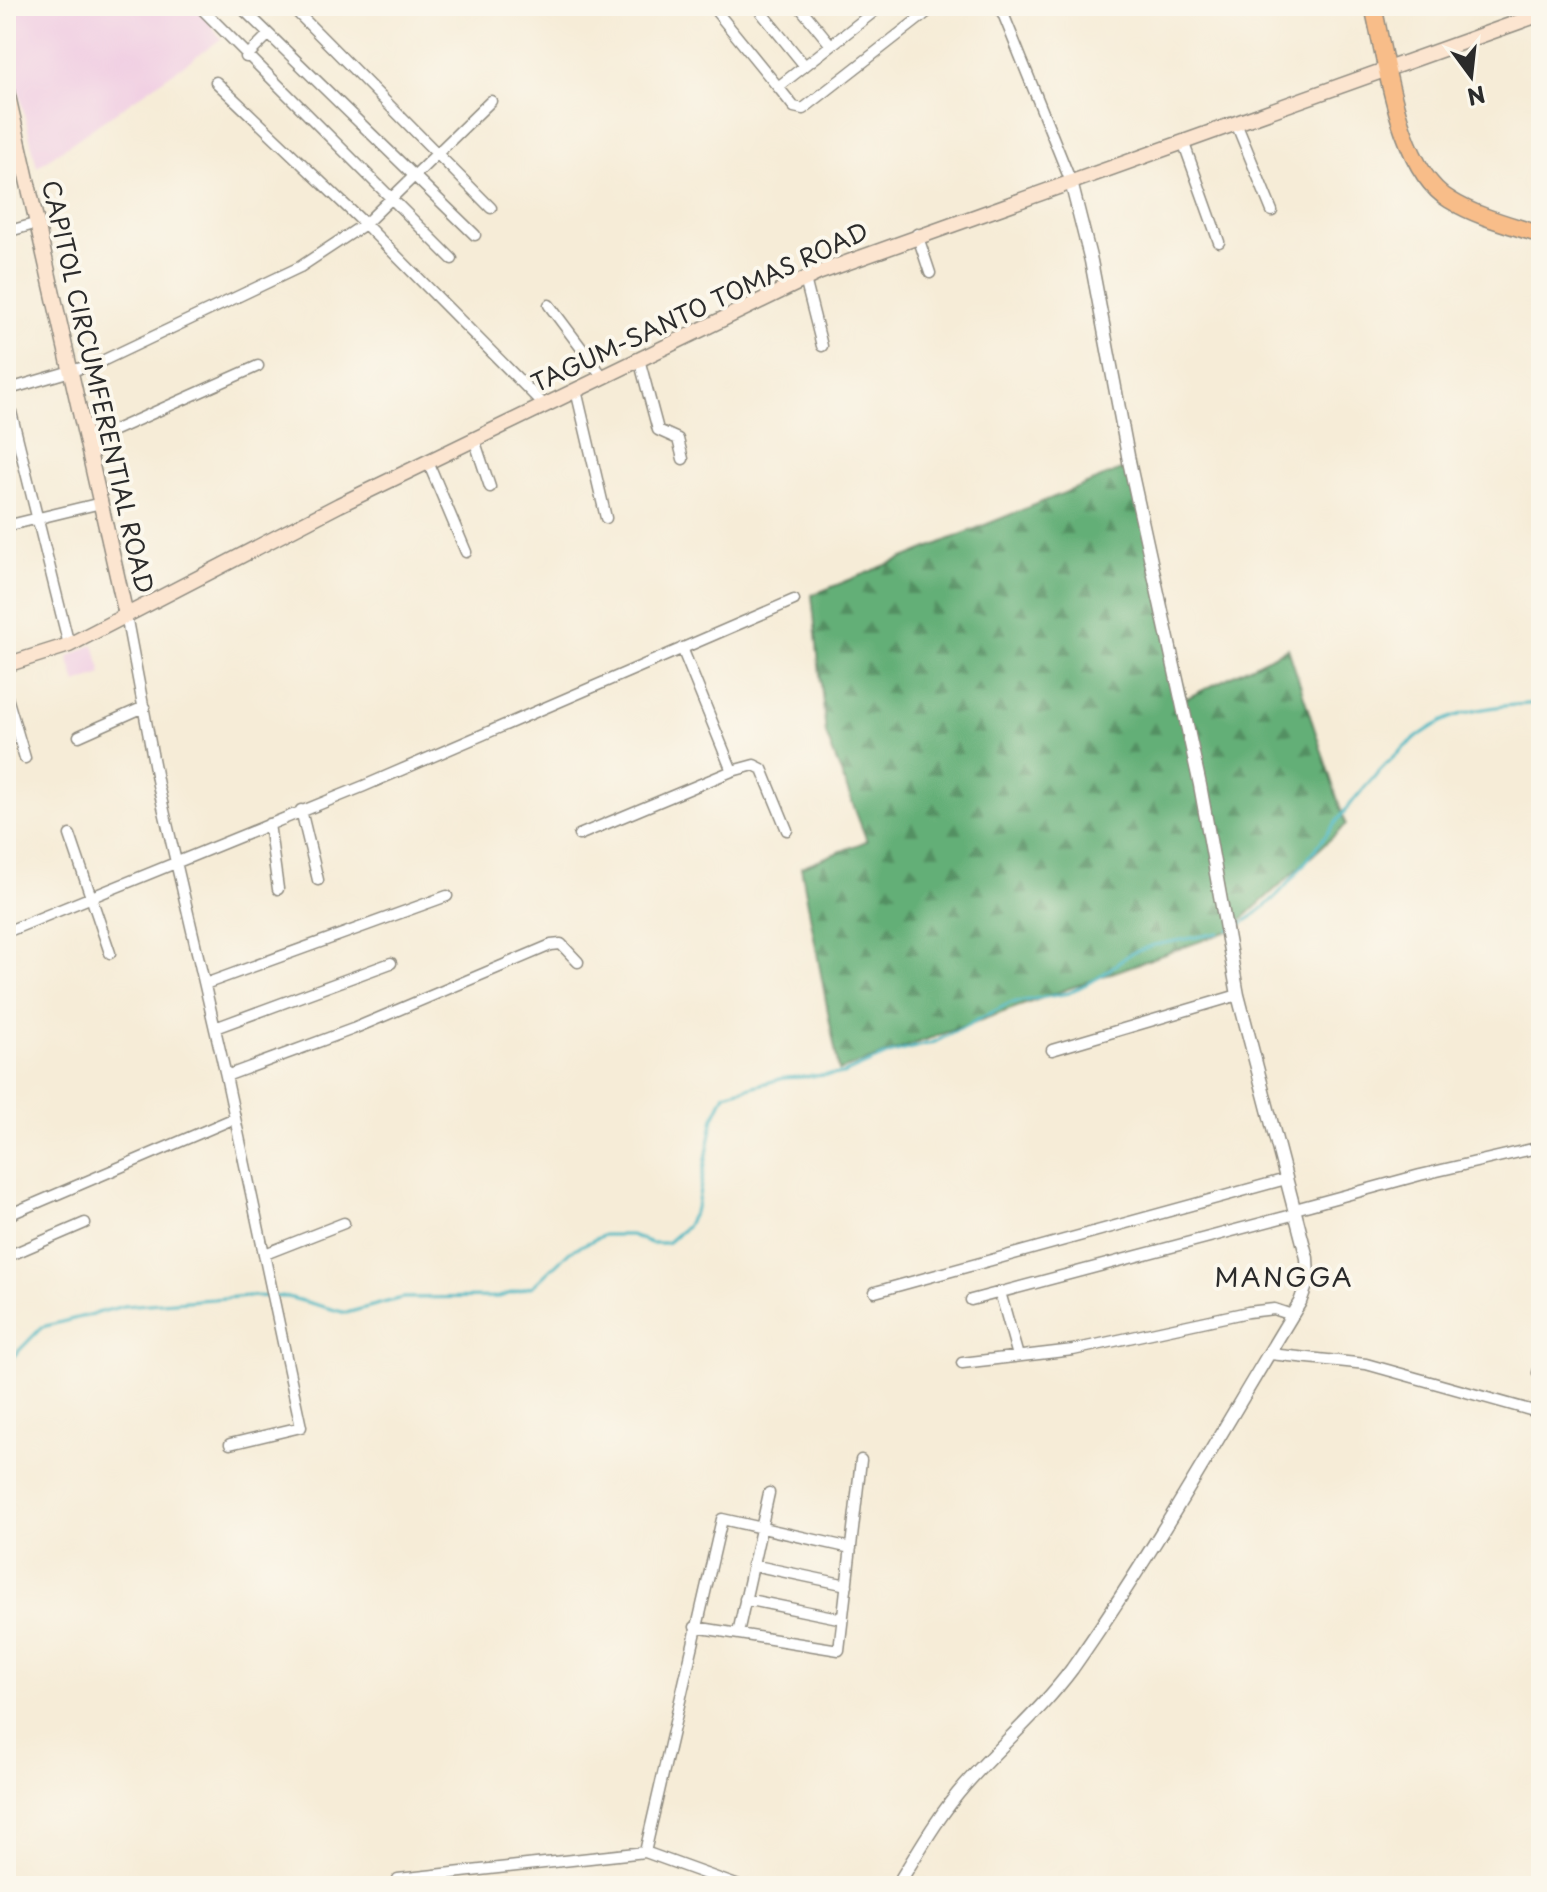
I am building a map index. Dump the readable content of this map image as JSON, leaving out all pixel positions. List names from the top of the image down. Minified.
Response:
{"streets":{"main road":["TAGUM-SANTO TOMAS ROAD","CAPITOL CIRCUMFERENTIAL ROAD"]},"crossings":[["TAGUM-SANTO TOMAS ROAD","CAPITOL CIRCUMFERENTIAL ROAD"]],"districts":["MANGGA"],"north":"bottom"}
